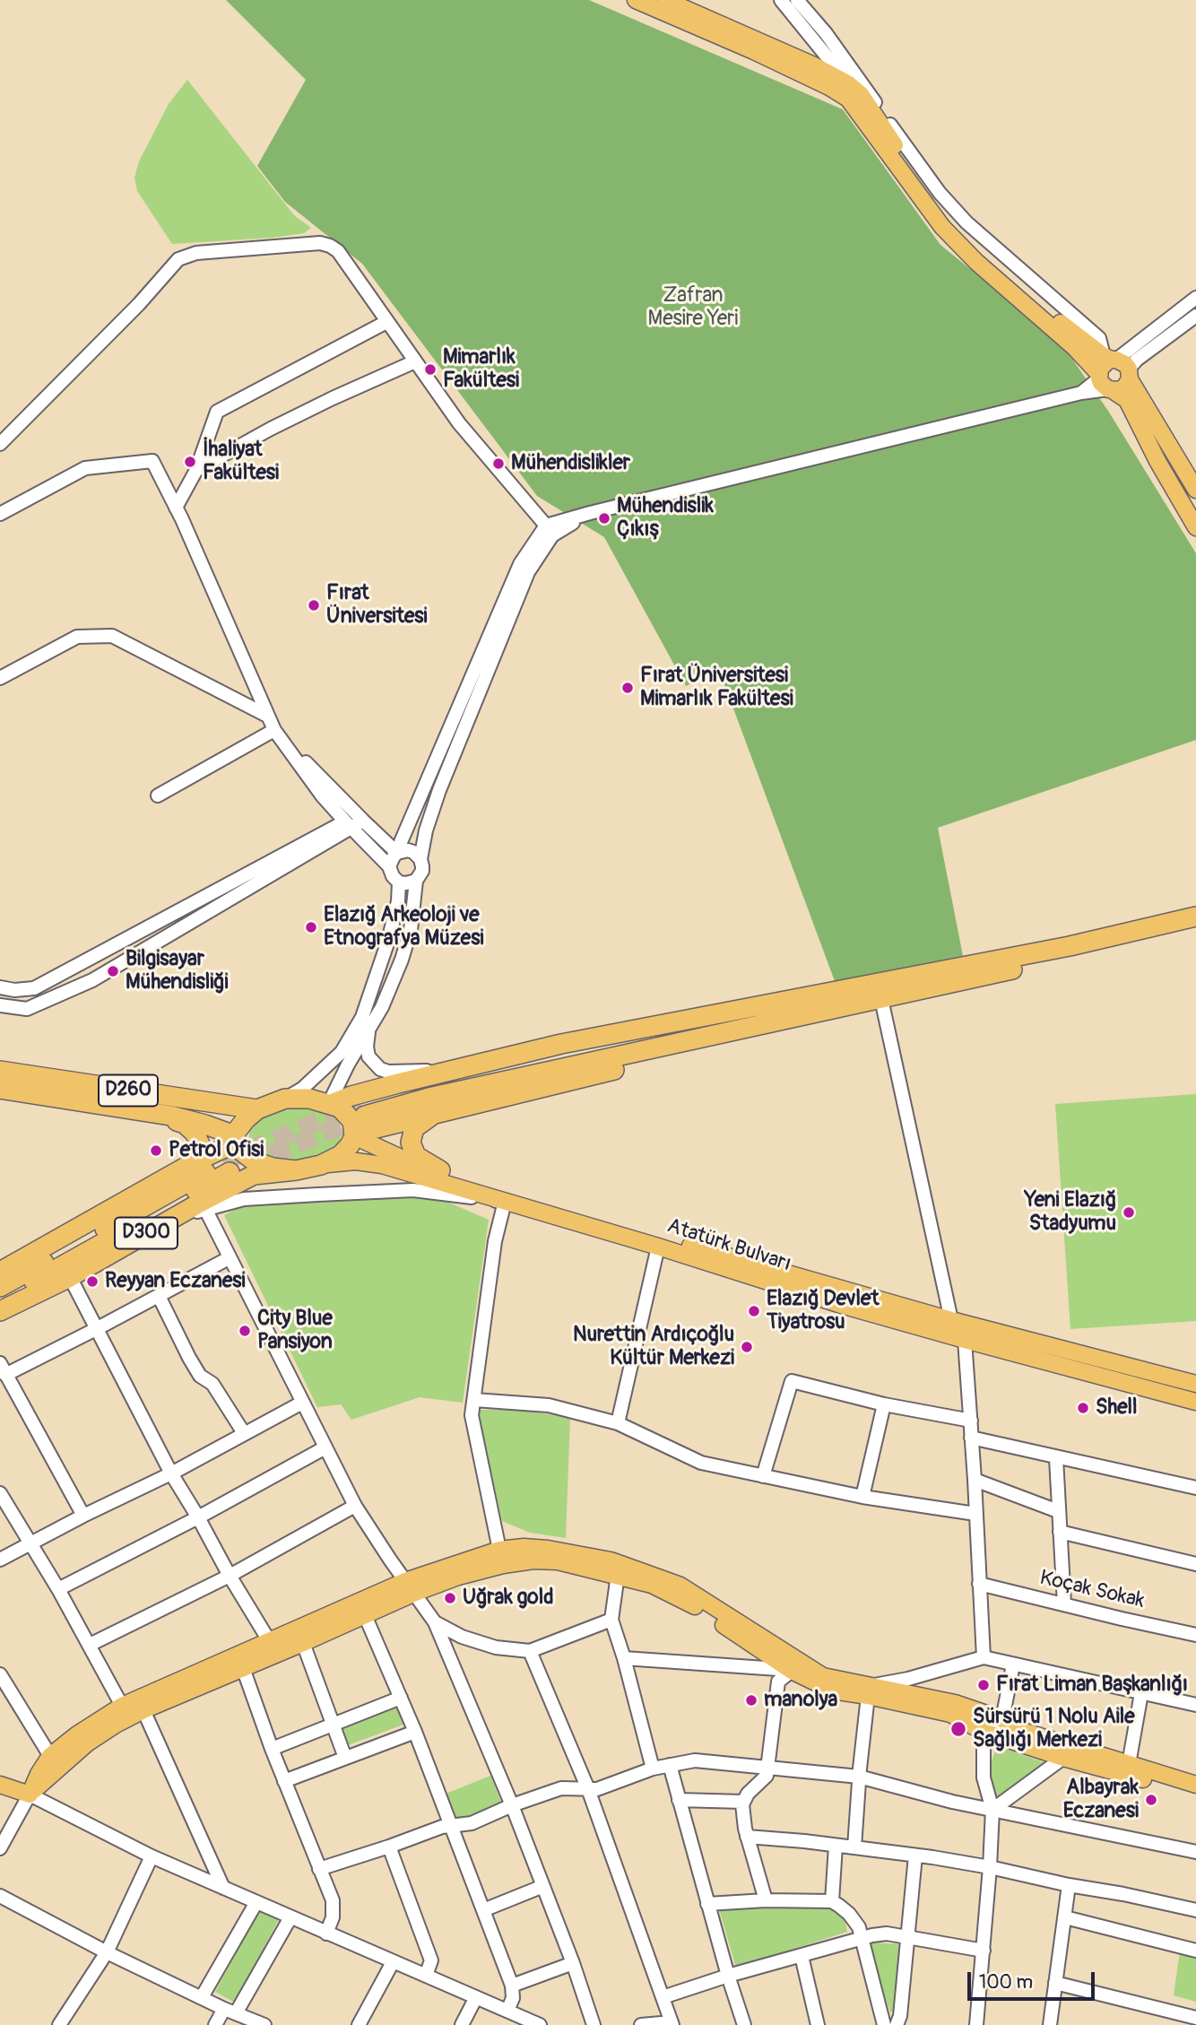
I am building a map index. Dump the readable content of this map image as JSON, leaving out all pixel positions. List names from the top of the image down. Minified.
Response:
{"streets":{"highway":["D260","D300"],"main road":["Atatürk Bulvarı"],"street":["Koçak Sokak"]},"crossings":[["D260","D300"],["D260","Atatürk Bulvarı"],["D300","Atatürk Bulvarı"]],"parks":["Zafran Mesire Yeri"],"places":["Mimarlık Fakültesi","İhaliyat Fakültesi","Mühendislikler","Mühendislik Çıkış","Fırat Üniversitesi","Fırat Üniversitesi Mimarlık Fakültesi","Elazığ Arkeoloji ve Etnografya Müzesi","Bilgisayar Mühendisliği","Petrol Ofisi","Yeni Elazığ Stadyumu","Reyyan Eczanesi","Elazığ Devlet Tiyatrosu","City Blue Pansiyon","Nurettin Ardıçoğlu Kültür Merkezi","Shell","Uğrak gold","Fırat Liman Başkanlığı","manolya","Sürsürü 1 Nolu Aile Sağlığı Merkezi","Albayrak Eczanesi"],"scale_bar":"100 m"}
